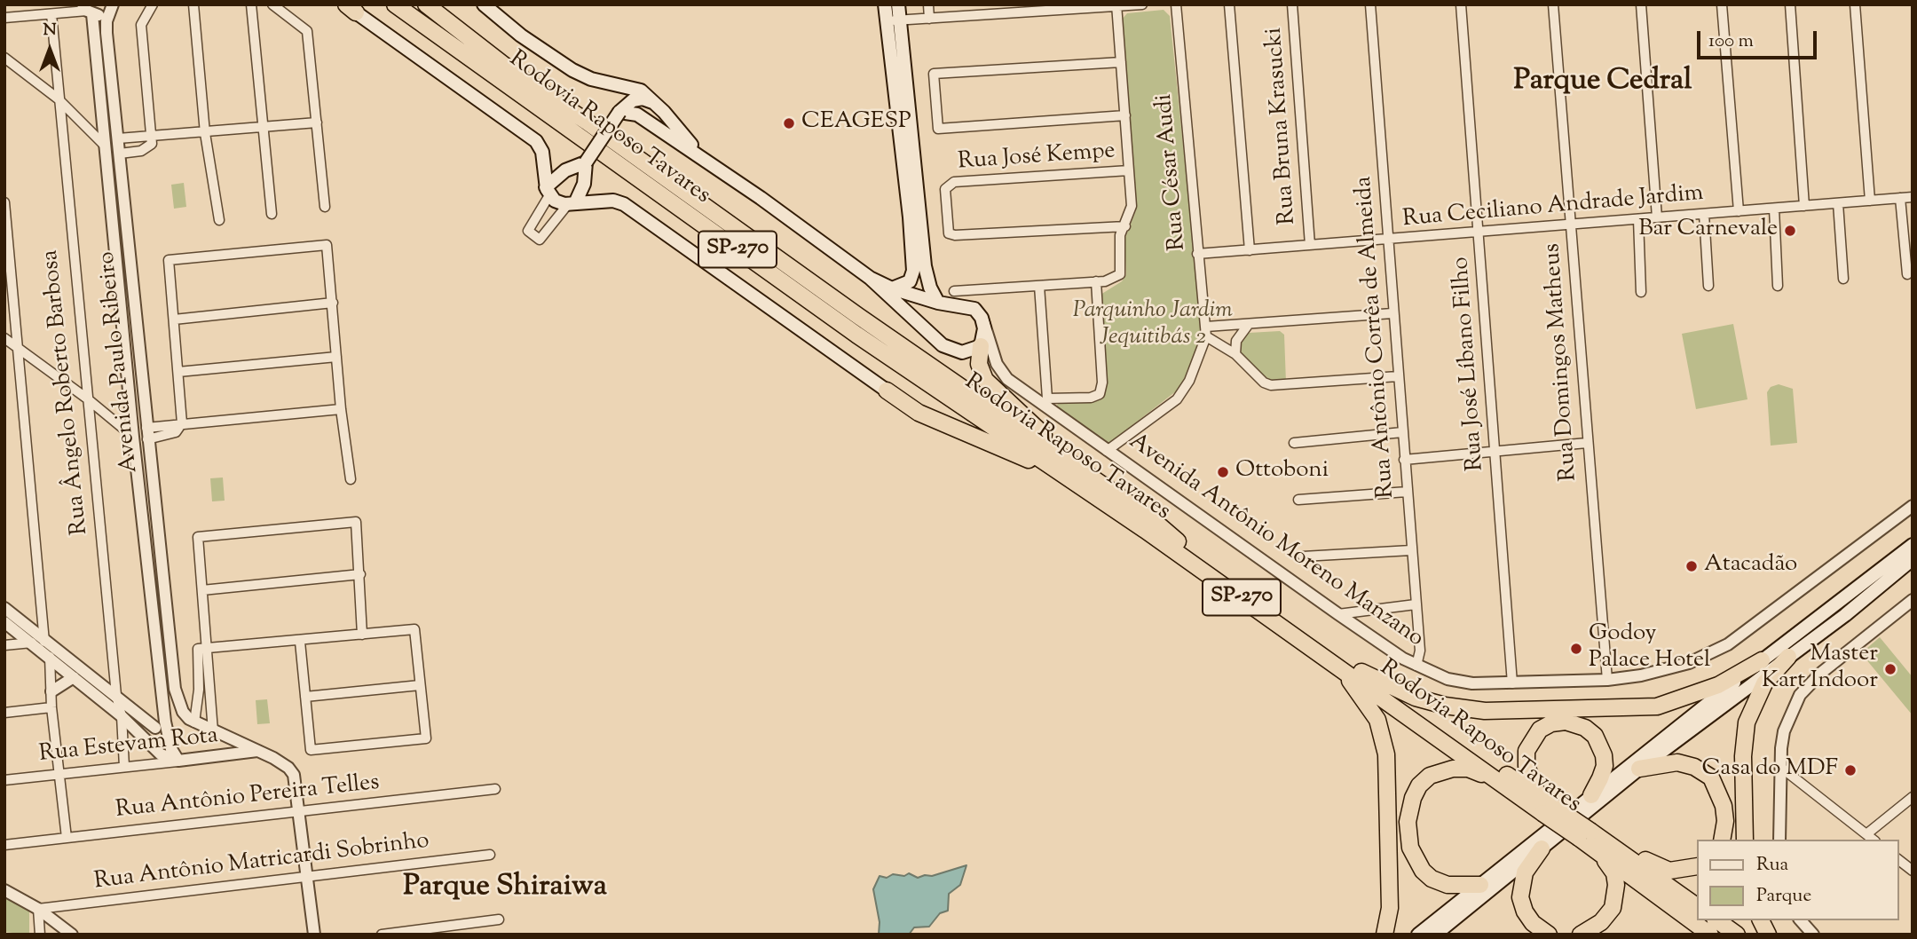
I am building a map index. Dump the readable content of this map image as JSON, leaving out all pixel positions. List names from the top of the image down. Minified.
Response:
{"streets":{"highway":["Rodovia Raposo Tavares","SP-270"],"street":["Rua Bruna Krasucki","Rua José Kempe","Rua César Audi","Rua Ceciliano Andrade Jardim","Rua Antônio Corrêa de Almeida","Avenida Paulo Ribeiro","Rua Domingos Matheus","Rua José Líbano Filho","Rua Ângelo Roberto Barbosa","Avenida Antônio Moreno Manzano","Rua Estevam Rota","Rua Antônio Pereira Telles","Rua Antônio Matricardi Sobrinho"]},"crossings":[["Rua Bruna Krasucki","Rua Ceciliano Andrade Jardim"],["Rua César Audi","Rua Ceciliano Andrade Jardim"],["Rua Ceciliano Andrade Jardim","Rua Antônio Corrêa de Almeida"],["Rua Ceciliano Andrade Jardim","Rua Domingos Matheus"],["Rua Ceciliano Andrade Jardim","Rua José Líbano Filho"],["Rua Antônio Corrêa de Almeida","Avenida Antônio Moreno Manzano"],["Rua Domingos Matheus","Avenida Antônio Moreno Manzano"],["Rua José Líbano Filho","Avenida Antônio Moreno Manzano"],["Rua Ângelo Roberto Barbosa","Rua Estevam Rota"]],"districts":["Parque Cedral","Parque Shiraiwa"],"parks":["Parquinho Jardim Jequitibás 2"],"places":["CEAGESP","Bar Carnevale","Ottoboni","Atacadão","Godoy Palace Hotel","Master Kart Indoor","Casa do MDF"],"legend":["Rua","Parque"],"scale_bar":"100 m","north":"top"}
